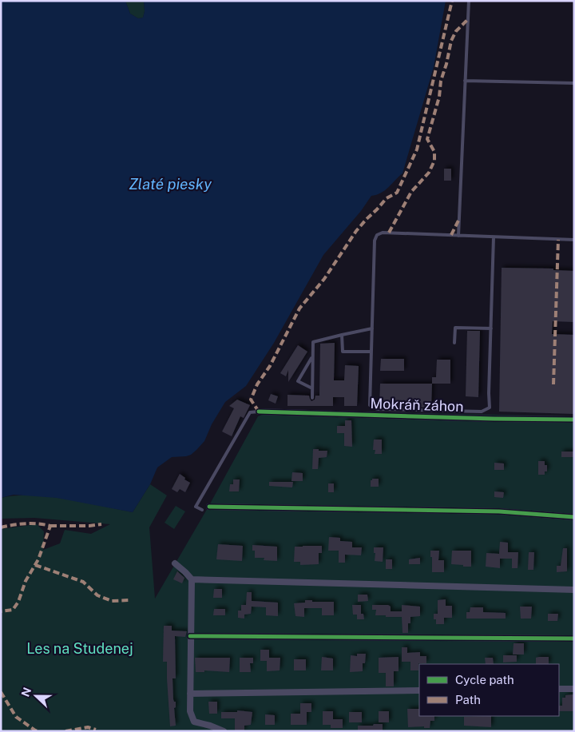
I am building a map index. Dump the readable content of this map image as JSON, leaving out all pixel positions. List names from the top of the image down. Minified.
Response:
{"streets":{"street":["Mokráň záhon"]},"water":["Zlaté piesky"],"parks":["Les na Studenej"],"legend":["Cycle path","Path"],"north":"left"}
